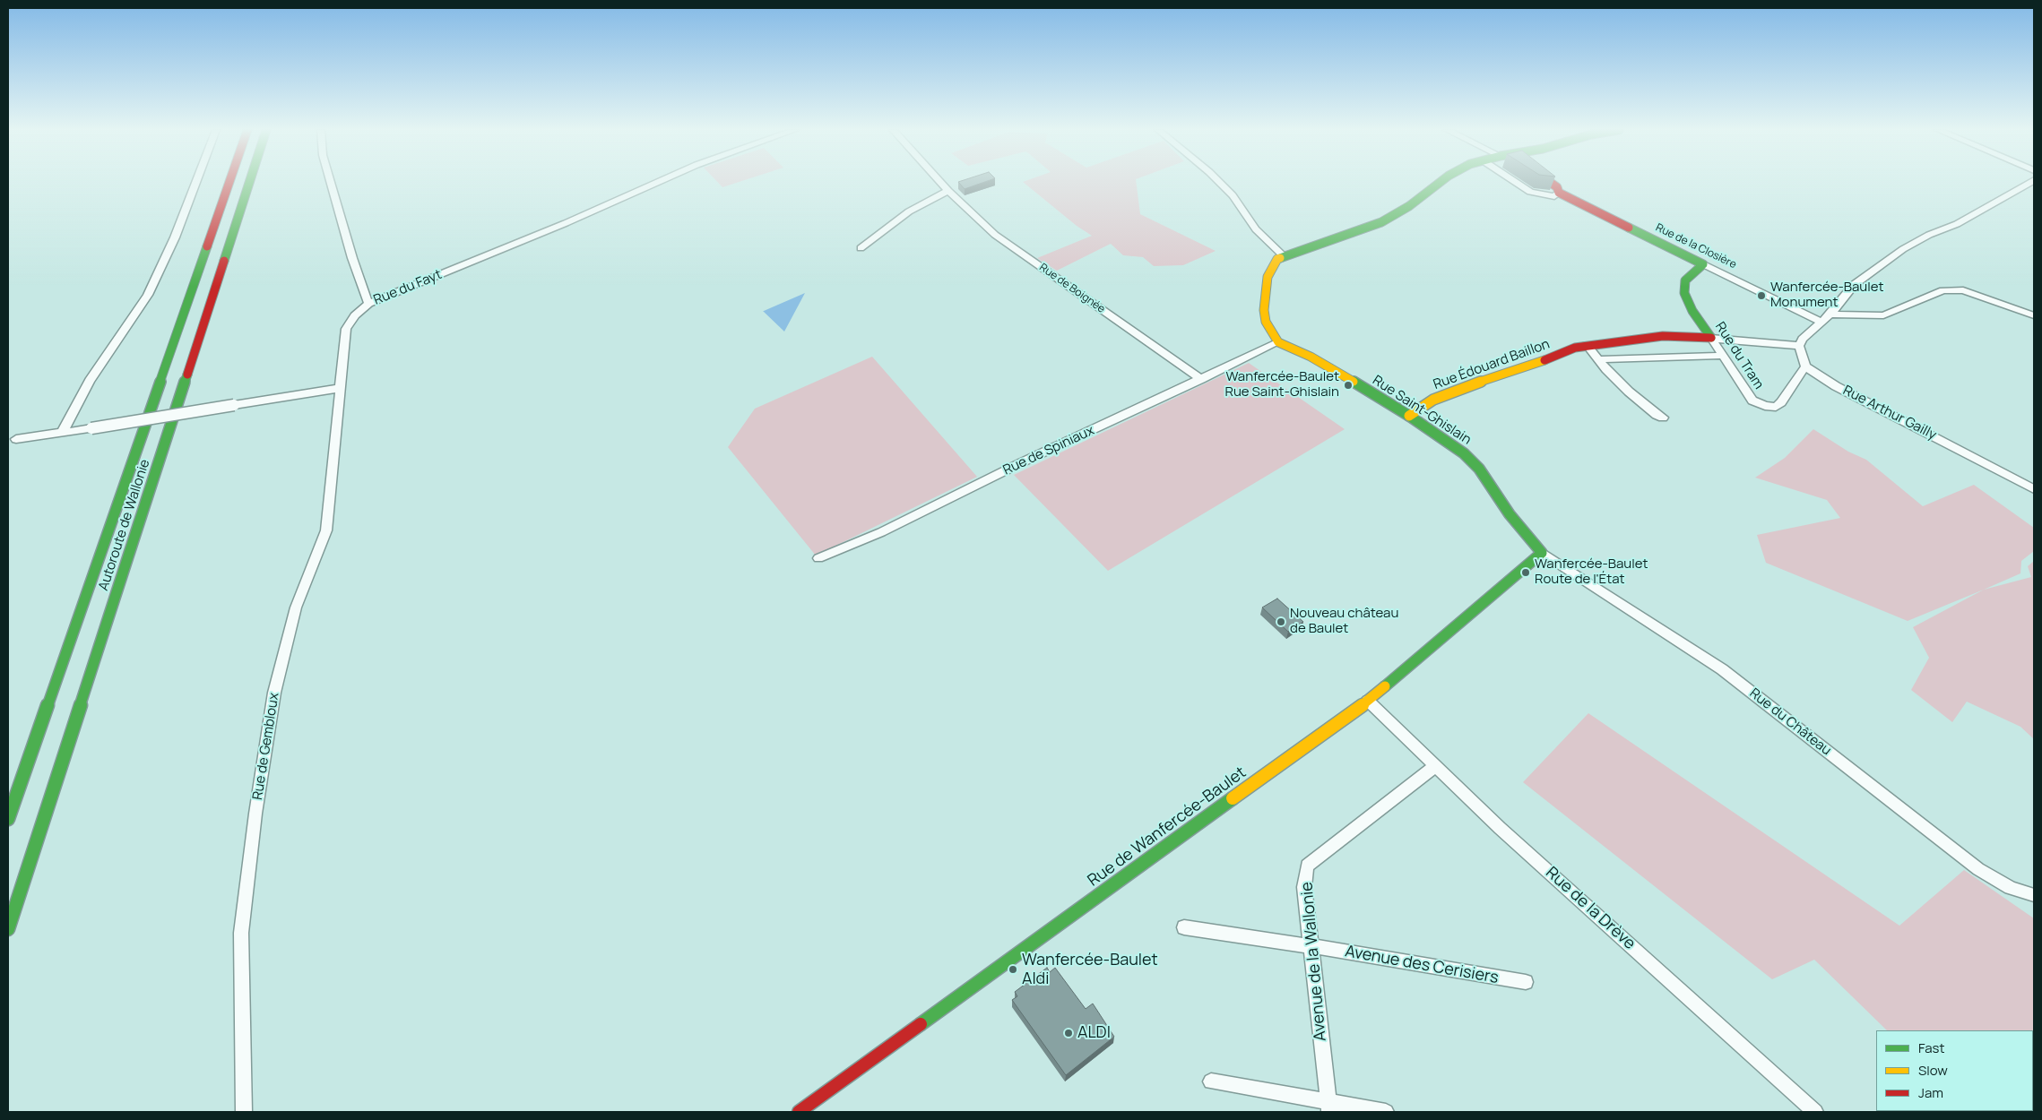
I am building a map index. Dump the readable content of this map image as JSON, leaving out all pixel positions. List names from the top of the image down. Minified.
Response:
{"streets":{"main road":["Rue de la Closière","Rue du Tram","Rue Édouard Baillon","Rue Saint-Ghislain","Autoroute de Wallonie","Rue de Wanfercée-Baulet"],"street":["Rue du Fayt","Rue de Boignée","Rue Arthur Gailly","Rue de Spiniaux","Rue du Château","Rue de Gembloux","Rue de la Drève","Avenue de la Wallonie","Avenue des Cerisiers"]},"crossings":[["Rue de la Closière","Rue du Tram"],["Rue du Fayt","Rue de Gembloux"],["Rue de Boignée","Rue de Spiniaux"],["Rue du Tram","Rue Édouard Baillon"],["Rue du Tram","Rue Arthur Gailly"],["Rue Édouard Baillon","Rue Saint-Ghislain"],["Rue Saint-Ghislain","Rue de Spiniaux"],["Rue Saint-Ghislain","Rue du Château"],["Rue Saint-Ghislain","Rue de Wanfercée-Baulet"],["Rue du Château","Rue de Wanfercée-Baulet"],["Rue de Wanfercée-Baulet","Rue de la Drève"],["Rue de la Drève","Avenue de la Wallonie"],["Avenue de la Wallonie","Avenue des Cerisiers"]],"places":["Wanfercée-Baulet Monument","Wanfercée-Baulet Rue Saint-Ghislain","Wanfercée-Baulet Route de l'État","Nouveau château de Baulet","Wanfercée-Baulet Aldi","ALDI"],"legend":["Fast","Slow","Jam"]}
